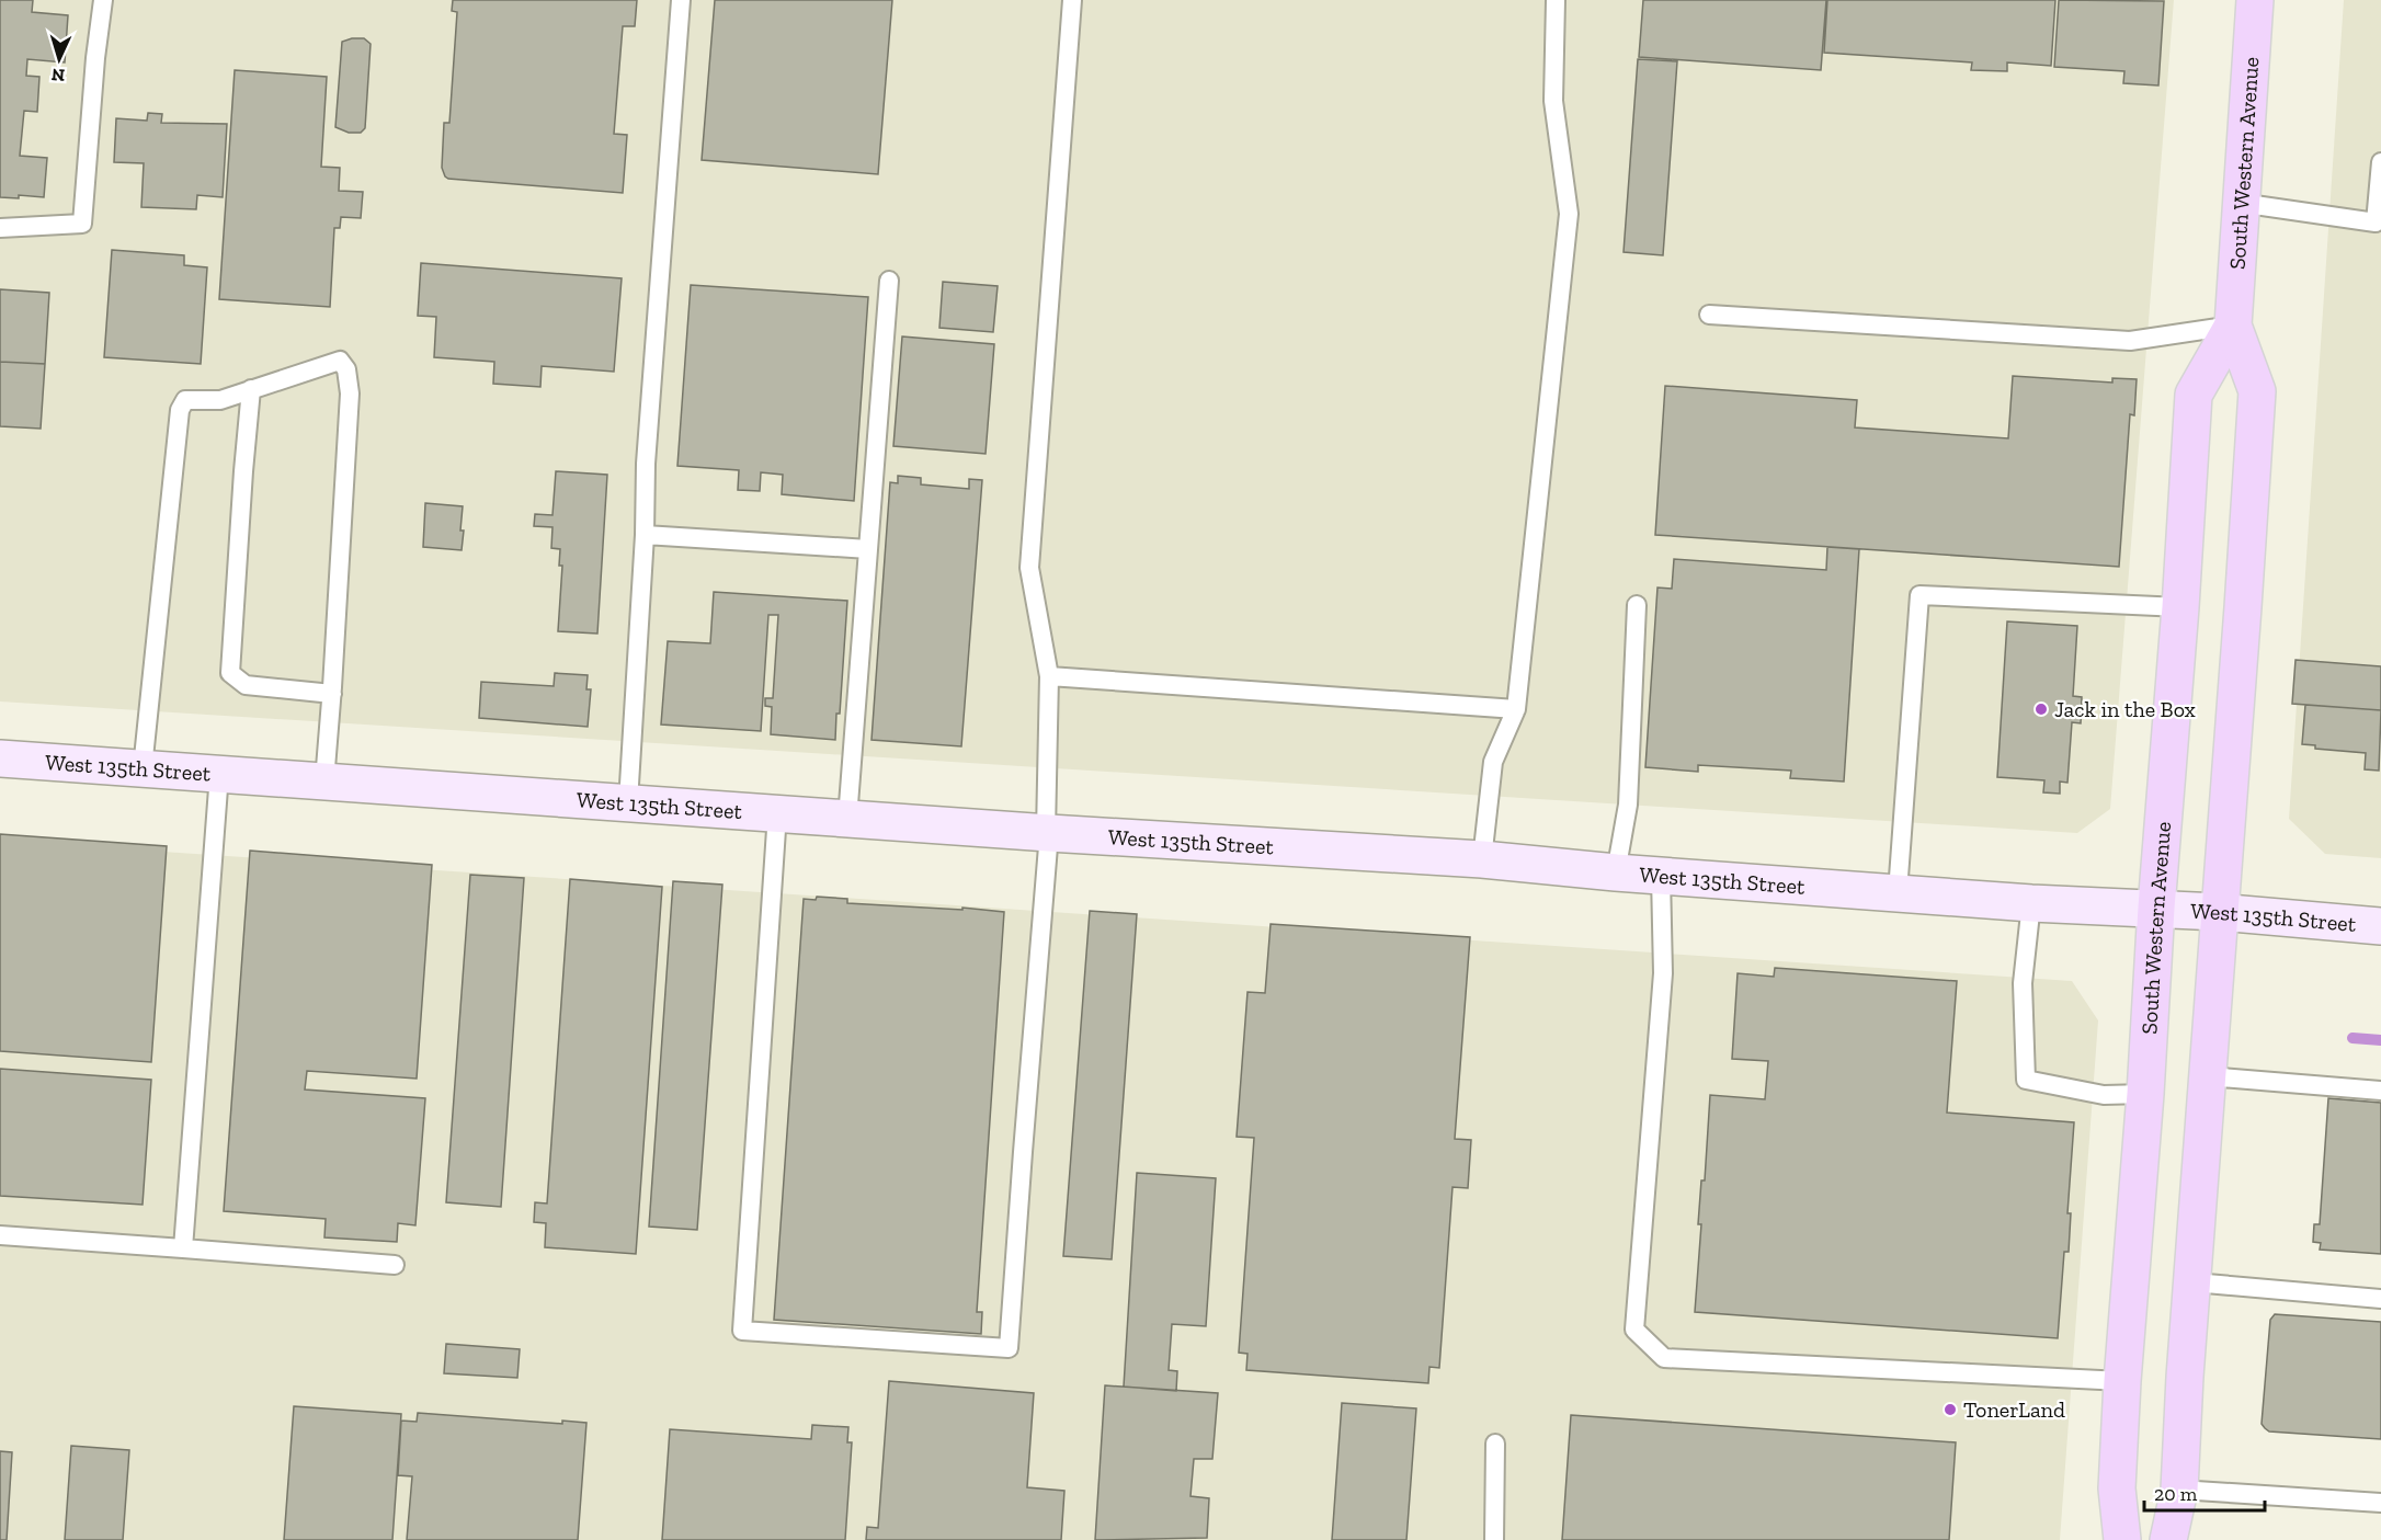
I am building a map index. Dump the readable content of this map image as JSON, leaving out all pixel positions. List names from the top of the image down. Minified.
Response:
{"streets":{"main road":["South Western Avenue"],"street":["West 135th Street"]},"crossings":[["South Western Avenue","West 135th Street"]],"places":["Jack in the Box","TonerLand"],"scale_bar":"20 m","north":"bottom"}
